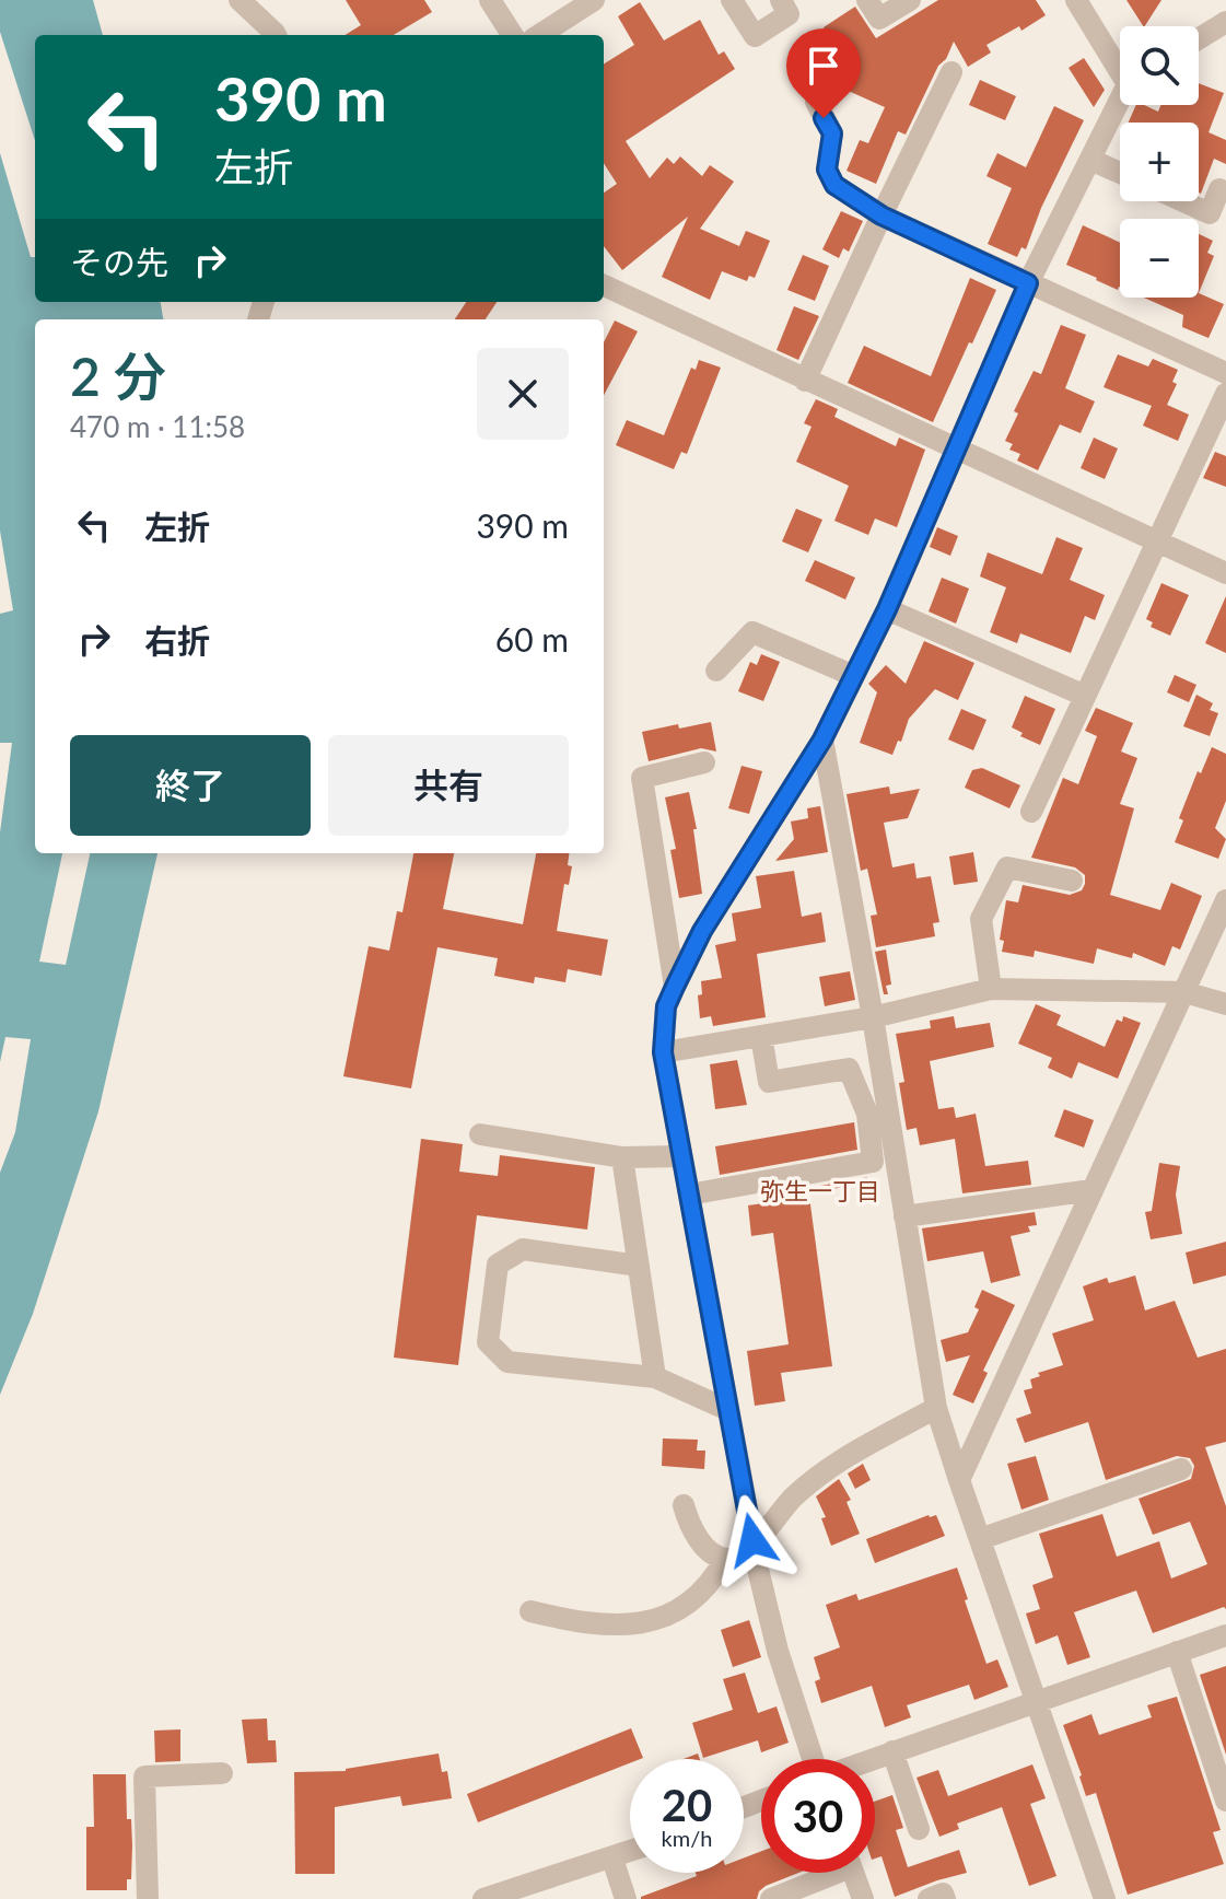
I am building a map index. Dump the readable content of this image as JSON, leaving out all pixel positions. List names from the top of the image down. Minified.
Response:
{"districts":["弥生一丁目"],"page":{"map_buttons":["+","−"],"turn":["390 m","左折"],"then":"その先","heading":["2 分","470 m · 11:58"],"list":[{"name":"左折","value":"390 m"},{"name":"右折","value":"60 m"}],"buttons":["終了","共有"],"speed":"20 km/h","limit":"30"}}
